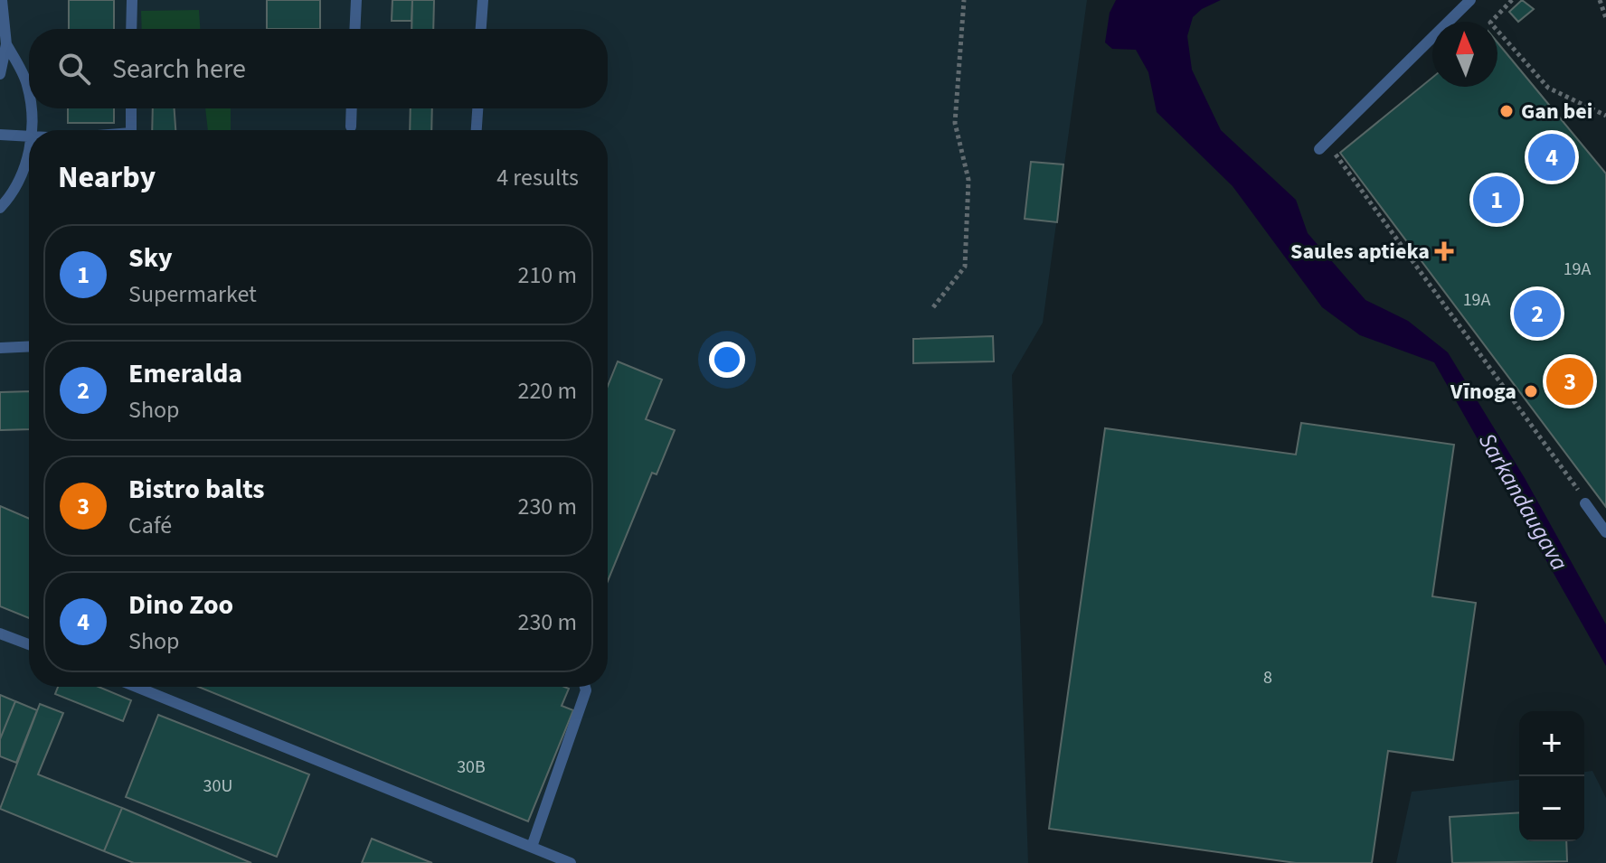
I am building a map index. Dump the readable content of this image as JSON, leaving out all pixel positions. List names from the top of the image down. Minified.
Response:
{"water":["Sarkandaugava"],"places":{"other":["Gan bei","Vīnoga"],"health":["Saules aptieka"]},"house_numbers":["19A","19A","8","30B","30U"],"north":"top","page":{"search":"Search here","pins":["4","1","2","3"],"heading":["Nearby","4 results"],"list":[{"mark":"1","name":"Sky","note":"Supermarket","value":"210 m"},{"mark":"2","name":"Emeralda","note":"Shop","value":"220 m"},{"mark":"3","name":"Bistro balts","note":"Café","value":"230 m"},{"mark":"4","name":"Dino Zoo","note":"Shop","value":"230 m"}],"map_buttons":["+","−"]}}
